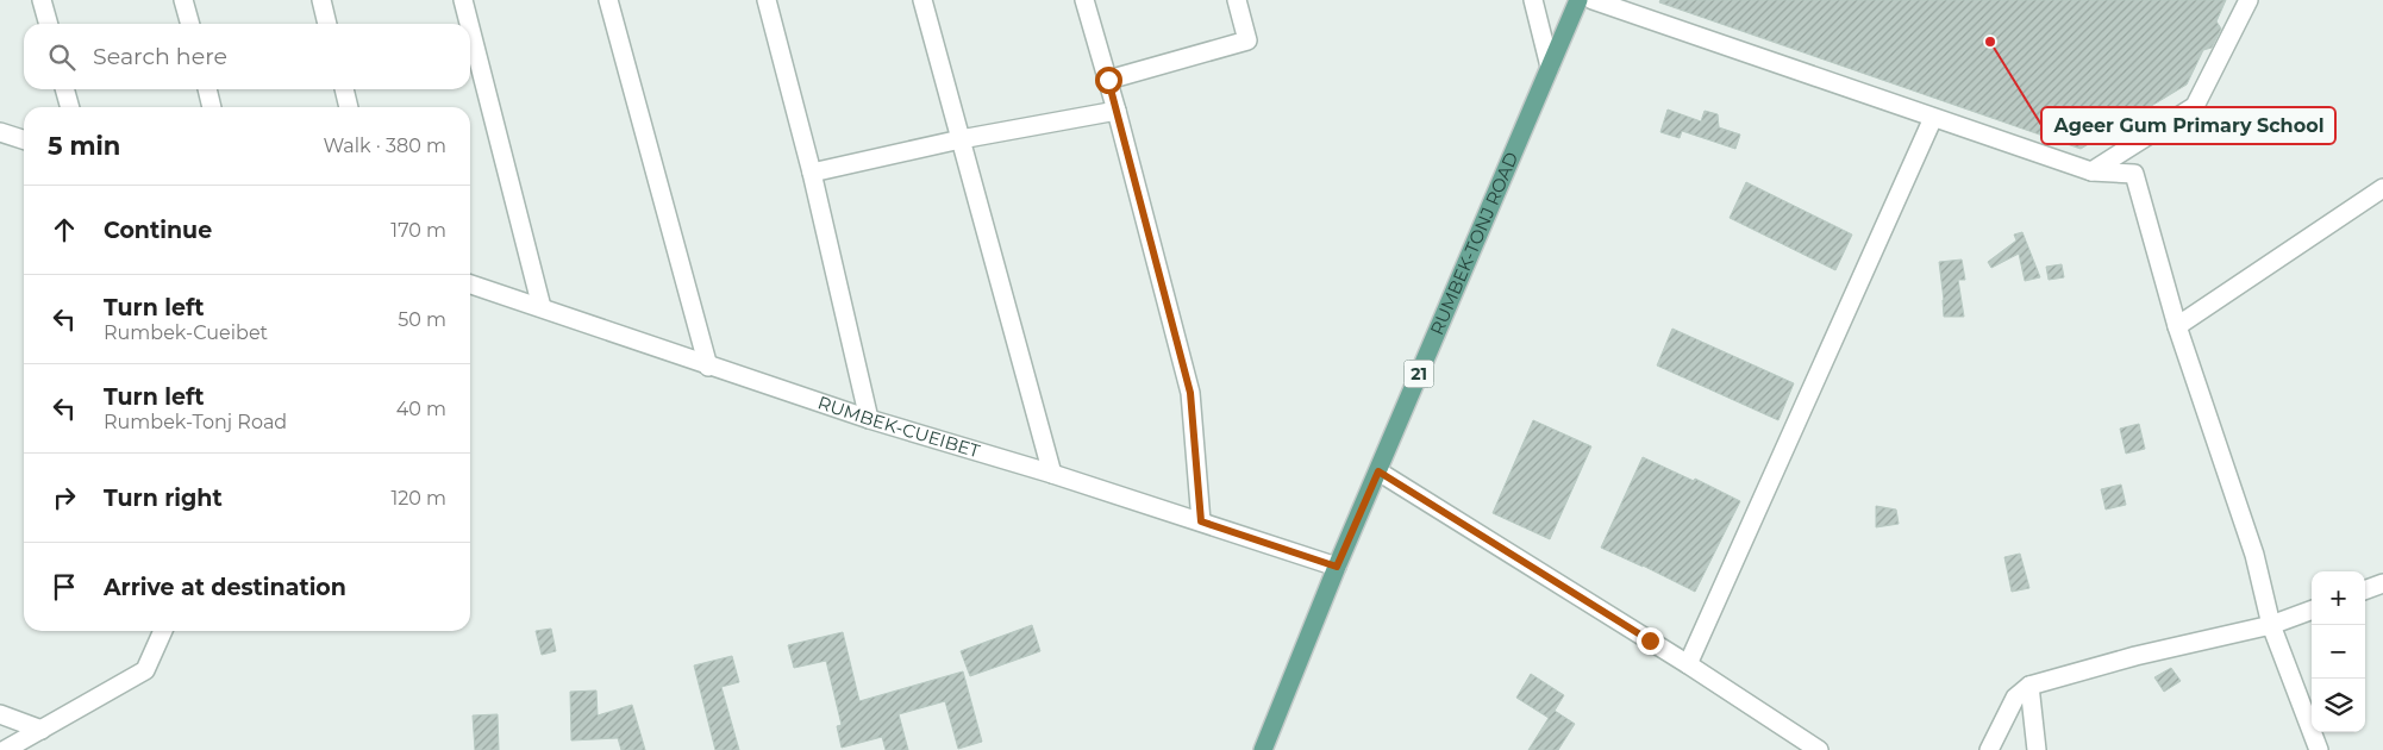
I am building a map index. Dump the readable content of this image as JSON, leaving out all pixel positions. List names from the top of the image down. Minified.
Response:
{"streets":{"main road":["RUMBEK-TONJ ROAD","21"],"street":["RUMBEK-CUEIBET"]},"crossings":[["RUMBEK-TONJ ROAD","RUMBEK-CUEIBET"]],"places":["Ageer Gum Primary School"],"page":{"search":"Search here","heading":["5 min","Walk · 380 m"],"list":[["Continue","170 m"],["Turn left","Rumbek-Cueibet","50 m"],["Turn left","Rumbek-Tonj Road","40 m"],["Turn right","120 m"],"Arrive at destination"],"map_buttons":["+","−"]}}
